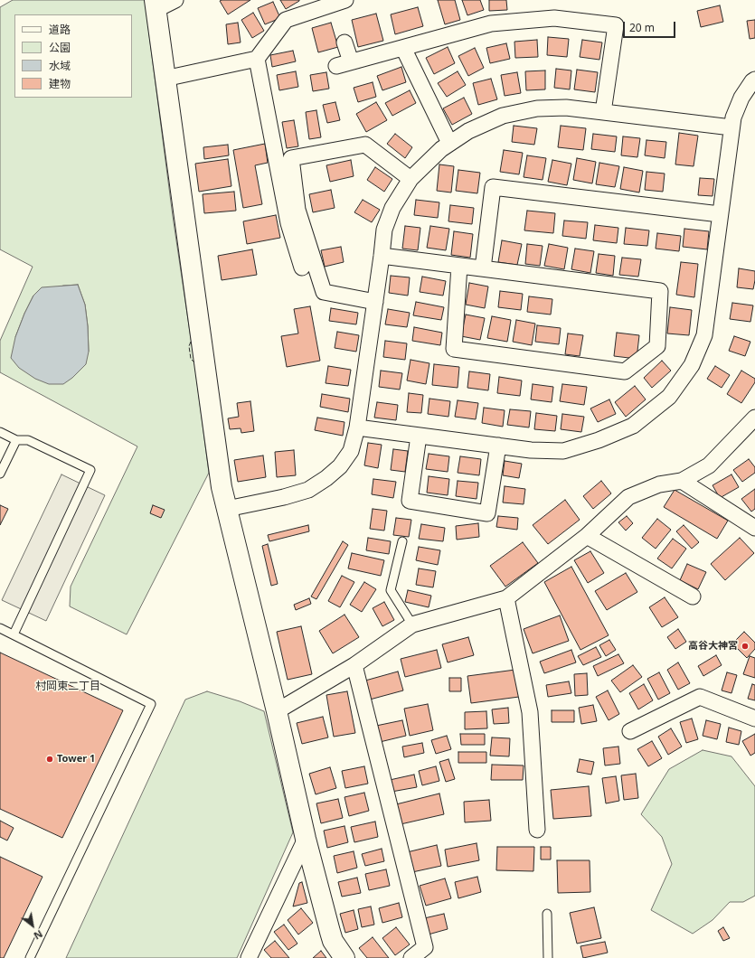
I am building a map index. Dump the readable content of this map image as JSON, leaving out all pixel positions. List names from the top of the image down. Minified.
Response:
{"districts":["村岡東二丁目"],"places":["高谷大神宮","Tower 1"],"legend":["道路","公園","水域","建物"],"scale_bar":"20 m","north":"bottom right"}
